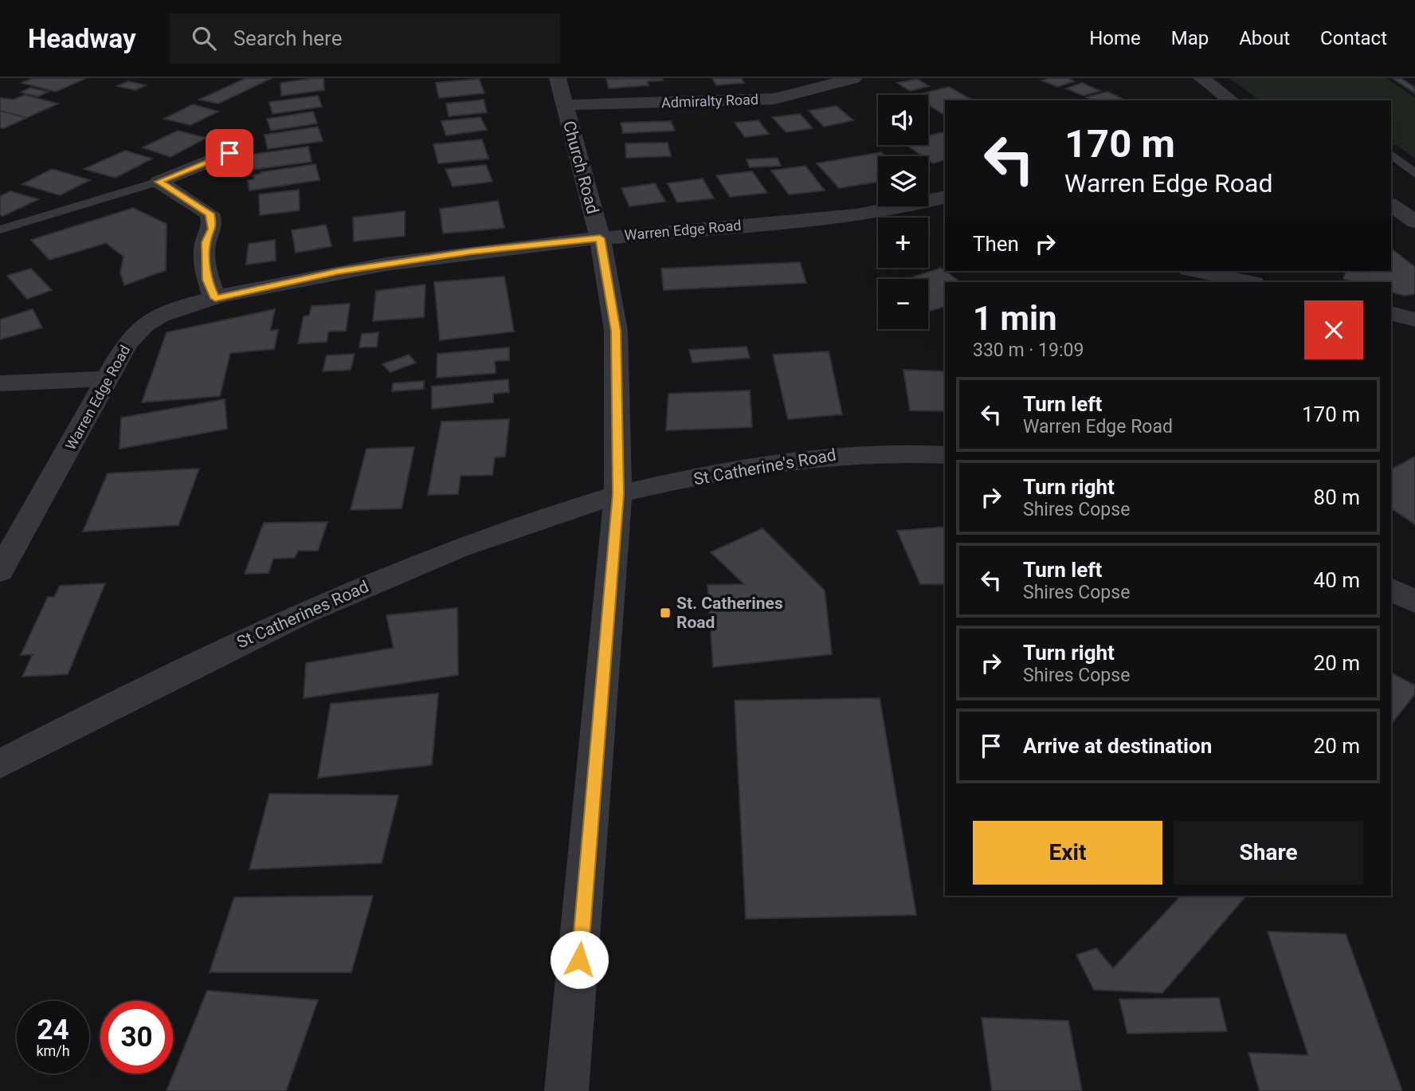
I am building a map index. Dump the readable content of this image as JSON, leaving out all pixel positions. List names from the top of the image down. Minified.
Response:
{"streets":{"street":["Admiralty Road","Church Road","Warren Edge Road","St Catherine's Road","St Catherines Road"]},"crossings":[["Admiralty Road","Church Road"],["Church Road","Warren Edge Road"],["Church Road","St Catherine's Road"],["Church Road","St Catherines Road"],["St Catherine's Road","St Catherines Road"]],"places":{"transit":["St. Catherines Road"]},"page":{"header":"Headway","search":"Search here","nav":["Home","Map","About","Contact"],"map_buttons":["+","−"],"turn":["170 m","Warren Edge Road"],"then":"Then","heading":["1 min","330 m · 19:09"],"list":[{"name":"Turn left","note":"Warren Edge Road","value":"170 m"},{"name":"Turn right","note":"Shires Copse","value":"80 m"},{"name":"Turn left","note":"Shires Copse","value":"40 m"},{"name":"Turn right","note":"Shires Copse","value":"20 m"},{"name":"Arrive at destination","value":"20 m"}],"buttons":["Exit","Share"],"speed":"24 km/h","limit":"30"}}
